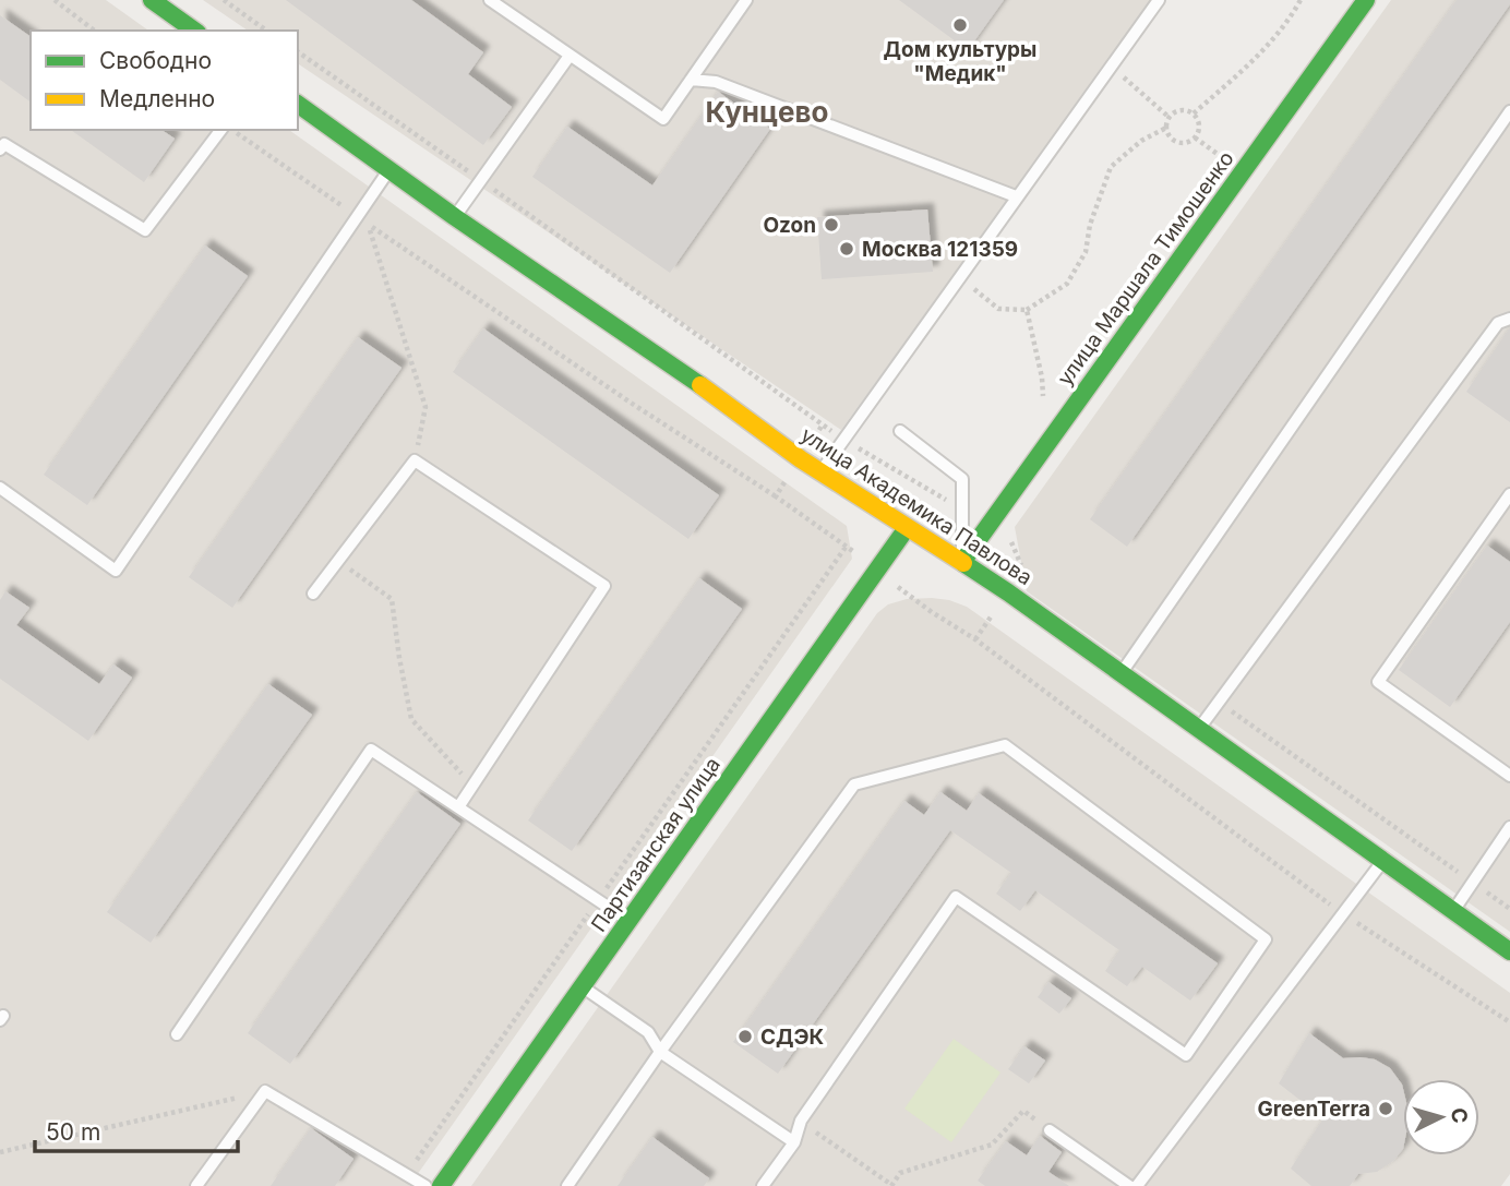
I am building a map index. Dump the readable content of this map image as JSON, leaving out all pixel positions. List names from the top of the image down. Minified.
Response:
{"streets":{"street":["улица Маршала Тимошенко","улица Академика Павлова","Партизанская улица"]},"crossings":[["улица Маршала Тимошенко","улица Академика Павлова"],["улица Академика Павлова","Партизанская улица"]],"districts":["Кунцево"],"places":["Дом культуры \"Медик\"","Ozon","Москва 121359","СДЭК","GreenTerra"],"legend":["Свободно","Медленно"],"scale_bar":"50 m","north":"right"}
